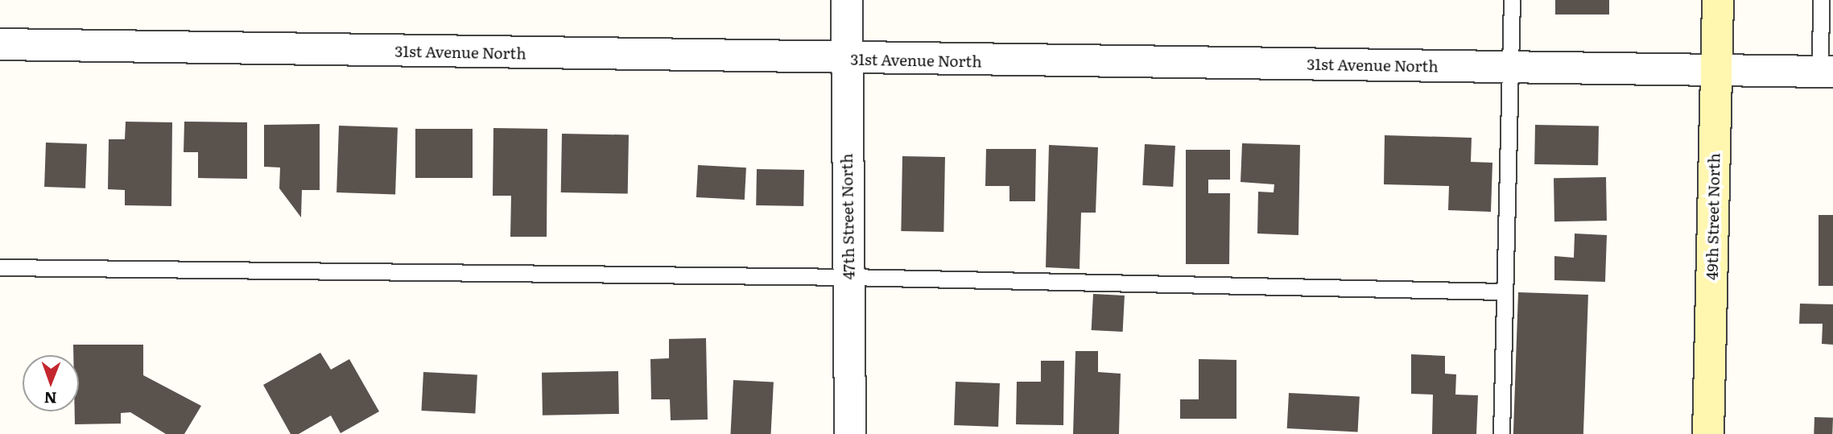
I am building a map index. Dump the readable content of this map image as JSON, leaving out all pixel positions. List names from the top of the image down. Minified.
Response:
{"streets":{"main road":["49th Street North"],"street":["31st Avenue North","47th Street North"]},"crossings":[["31st Avenue North","47th Street North"],["31st Avenue North","49th Street North"]],"north":"bottom"}
